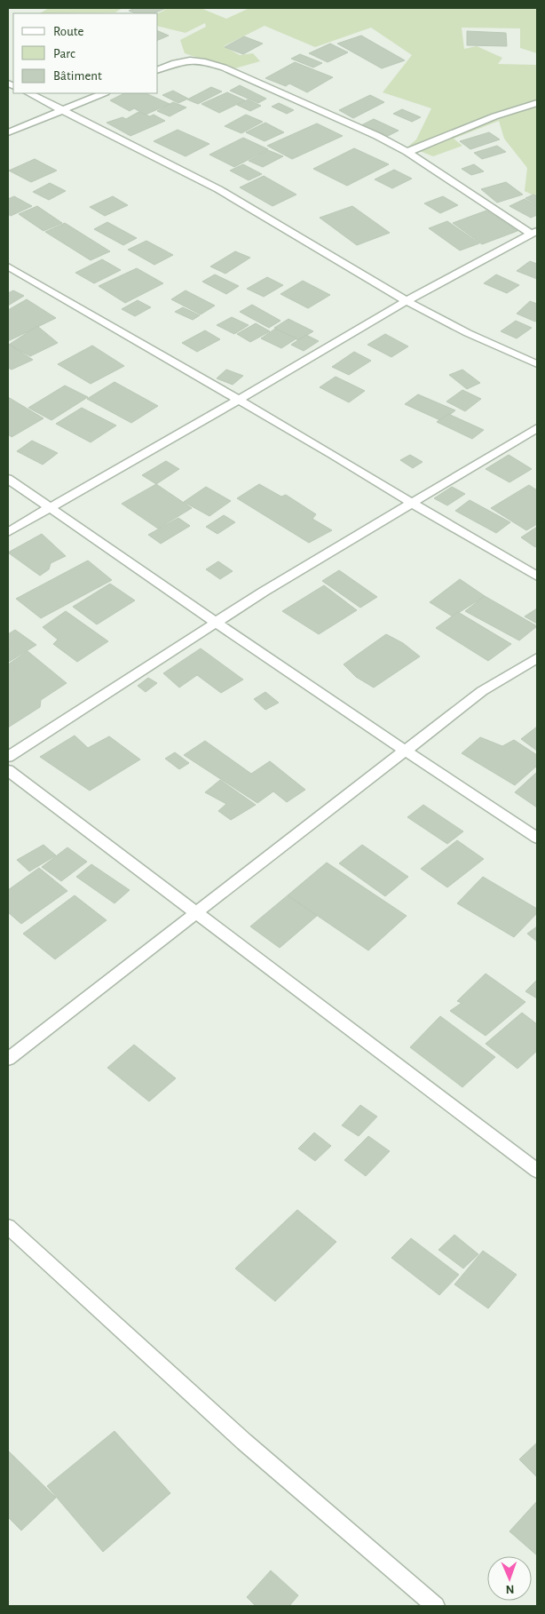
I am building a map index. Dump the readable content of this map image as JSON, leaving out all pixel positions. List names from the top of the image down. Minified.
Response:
{"legend":["Route","Parc","Bâtiment"],"north":"bottom"}
